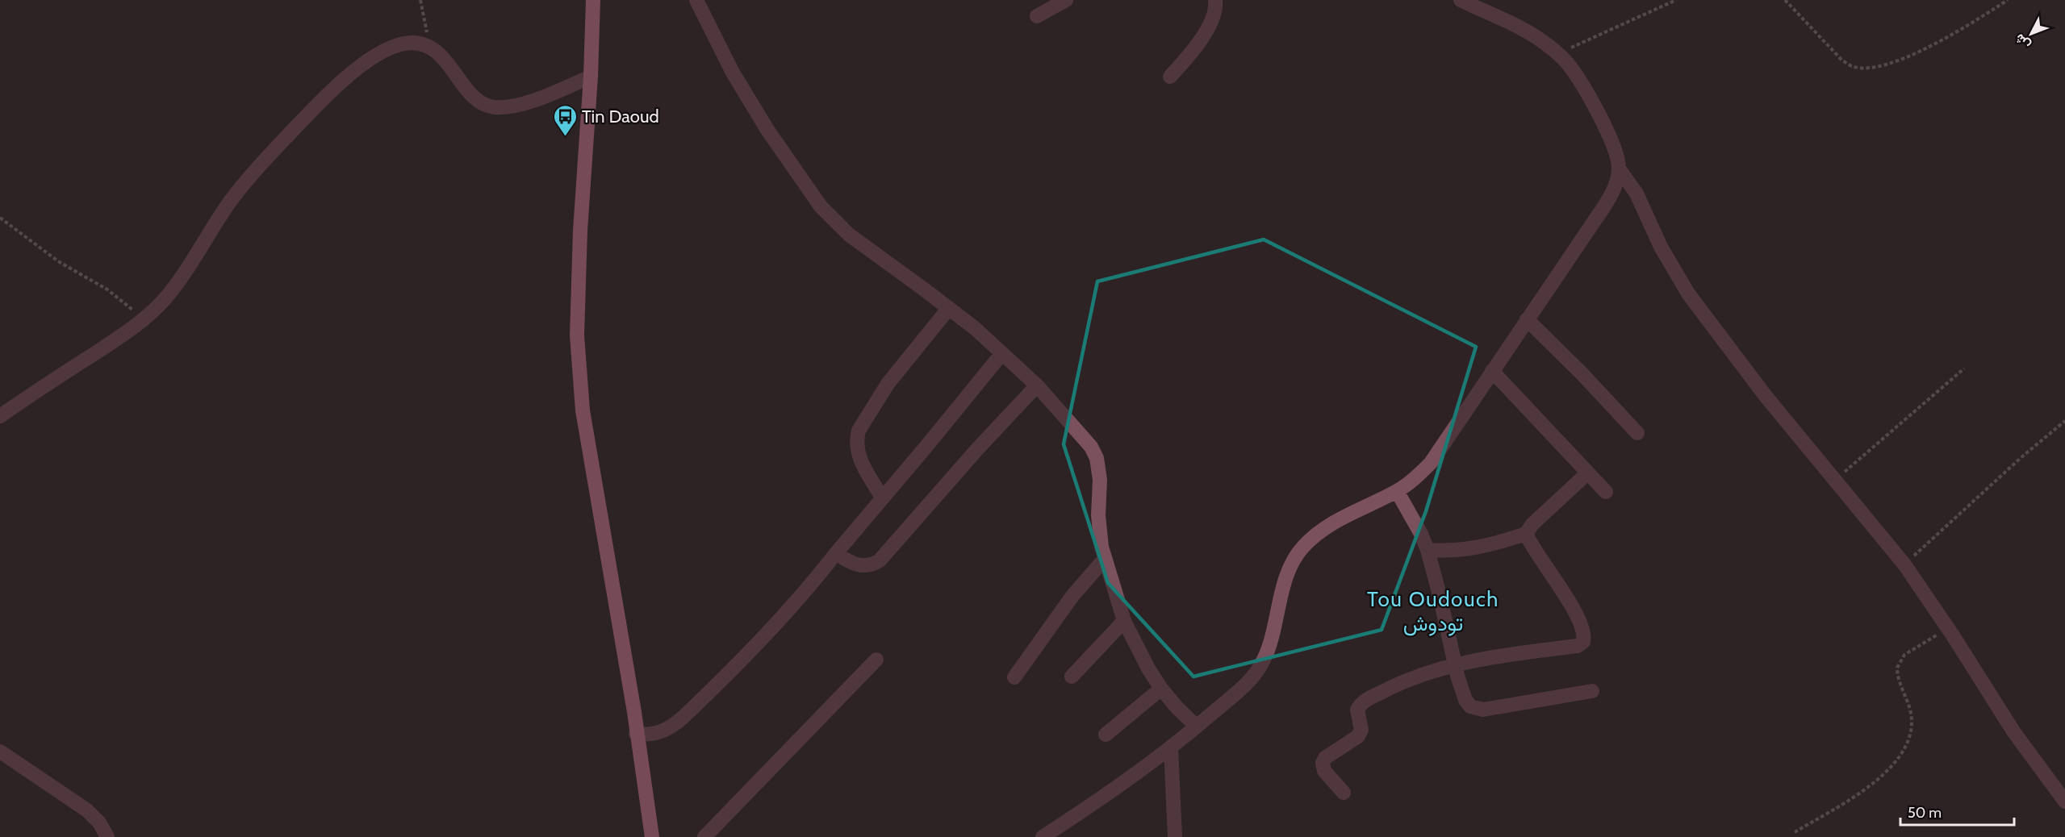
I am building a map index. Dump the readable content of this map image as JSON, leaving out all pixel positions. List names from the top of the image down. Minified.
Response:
{"districts":["Tou Oudouch تودوش"],"places":{"bus stop":["Tin Daoud"]},"scale_bar":"50 m","north":"bottom left"}
